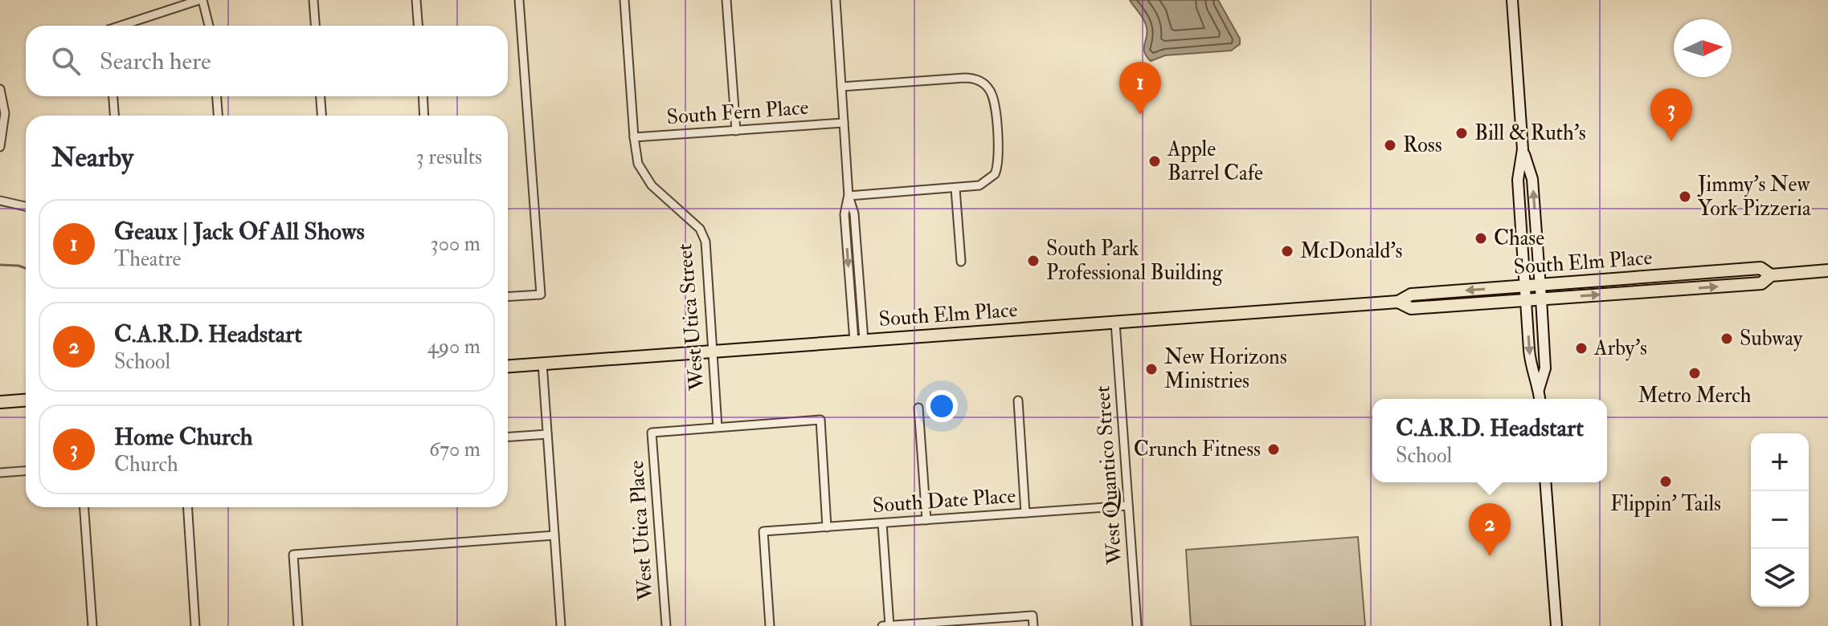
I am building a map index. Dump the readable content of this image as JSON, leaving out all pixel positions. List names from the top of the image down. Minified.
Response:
{"streets":{"main road":["South Elm Place"],"street":["South Fern Place","West Utica Street","West Quantico Street","South Date Place","West Utica Place"]},"crossings":[["South Fern Place","West Utica Street"],["South Elm Place","West Utica Street"],["South Elm Place","West Quantico Street"],["West Utica Street","West Utica Place"],["West Quantico Street","South Date Place"]],"places":["Bill & Ruth's","Ross","Apple Barrel Cafe","Jimmy's New York Pizzeria","Chase","McDonald's","South Park Professional Building","Subway","Arby's","New Horizons Ministries","Metro Merch","Crunch Fitness","Flippin' Tails"],"north":"right","page":{"search":"Search here","pins":["1","3","2"],"heading":["Nearby","3 results"],"list":[{"mark":"1","name":"Geaux | Jack Of All Shows","note":"Theatre","value":"300 m"},{"mark":"2","name":"C.A.R.D. Headstart","note":"School","value":"490 m"},{"mark":"3","name":"Home Church","note":"Church","value":"670 m"}],"popup":["C.A.R.D. Headstart","School"],"map_buttons":["+","−"]}}
